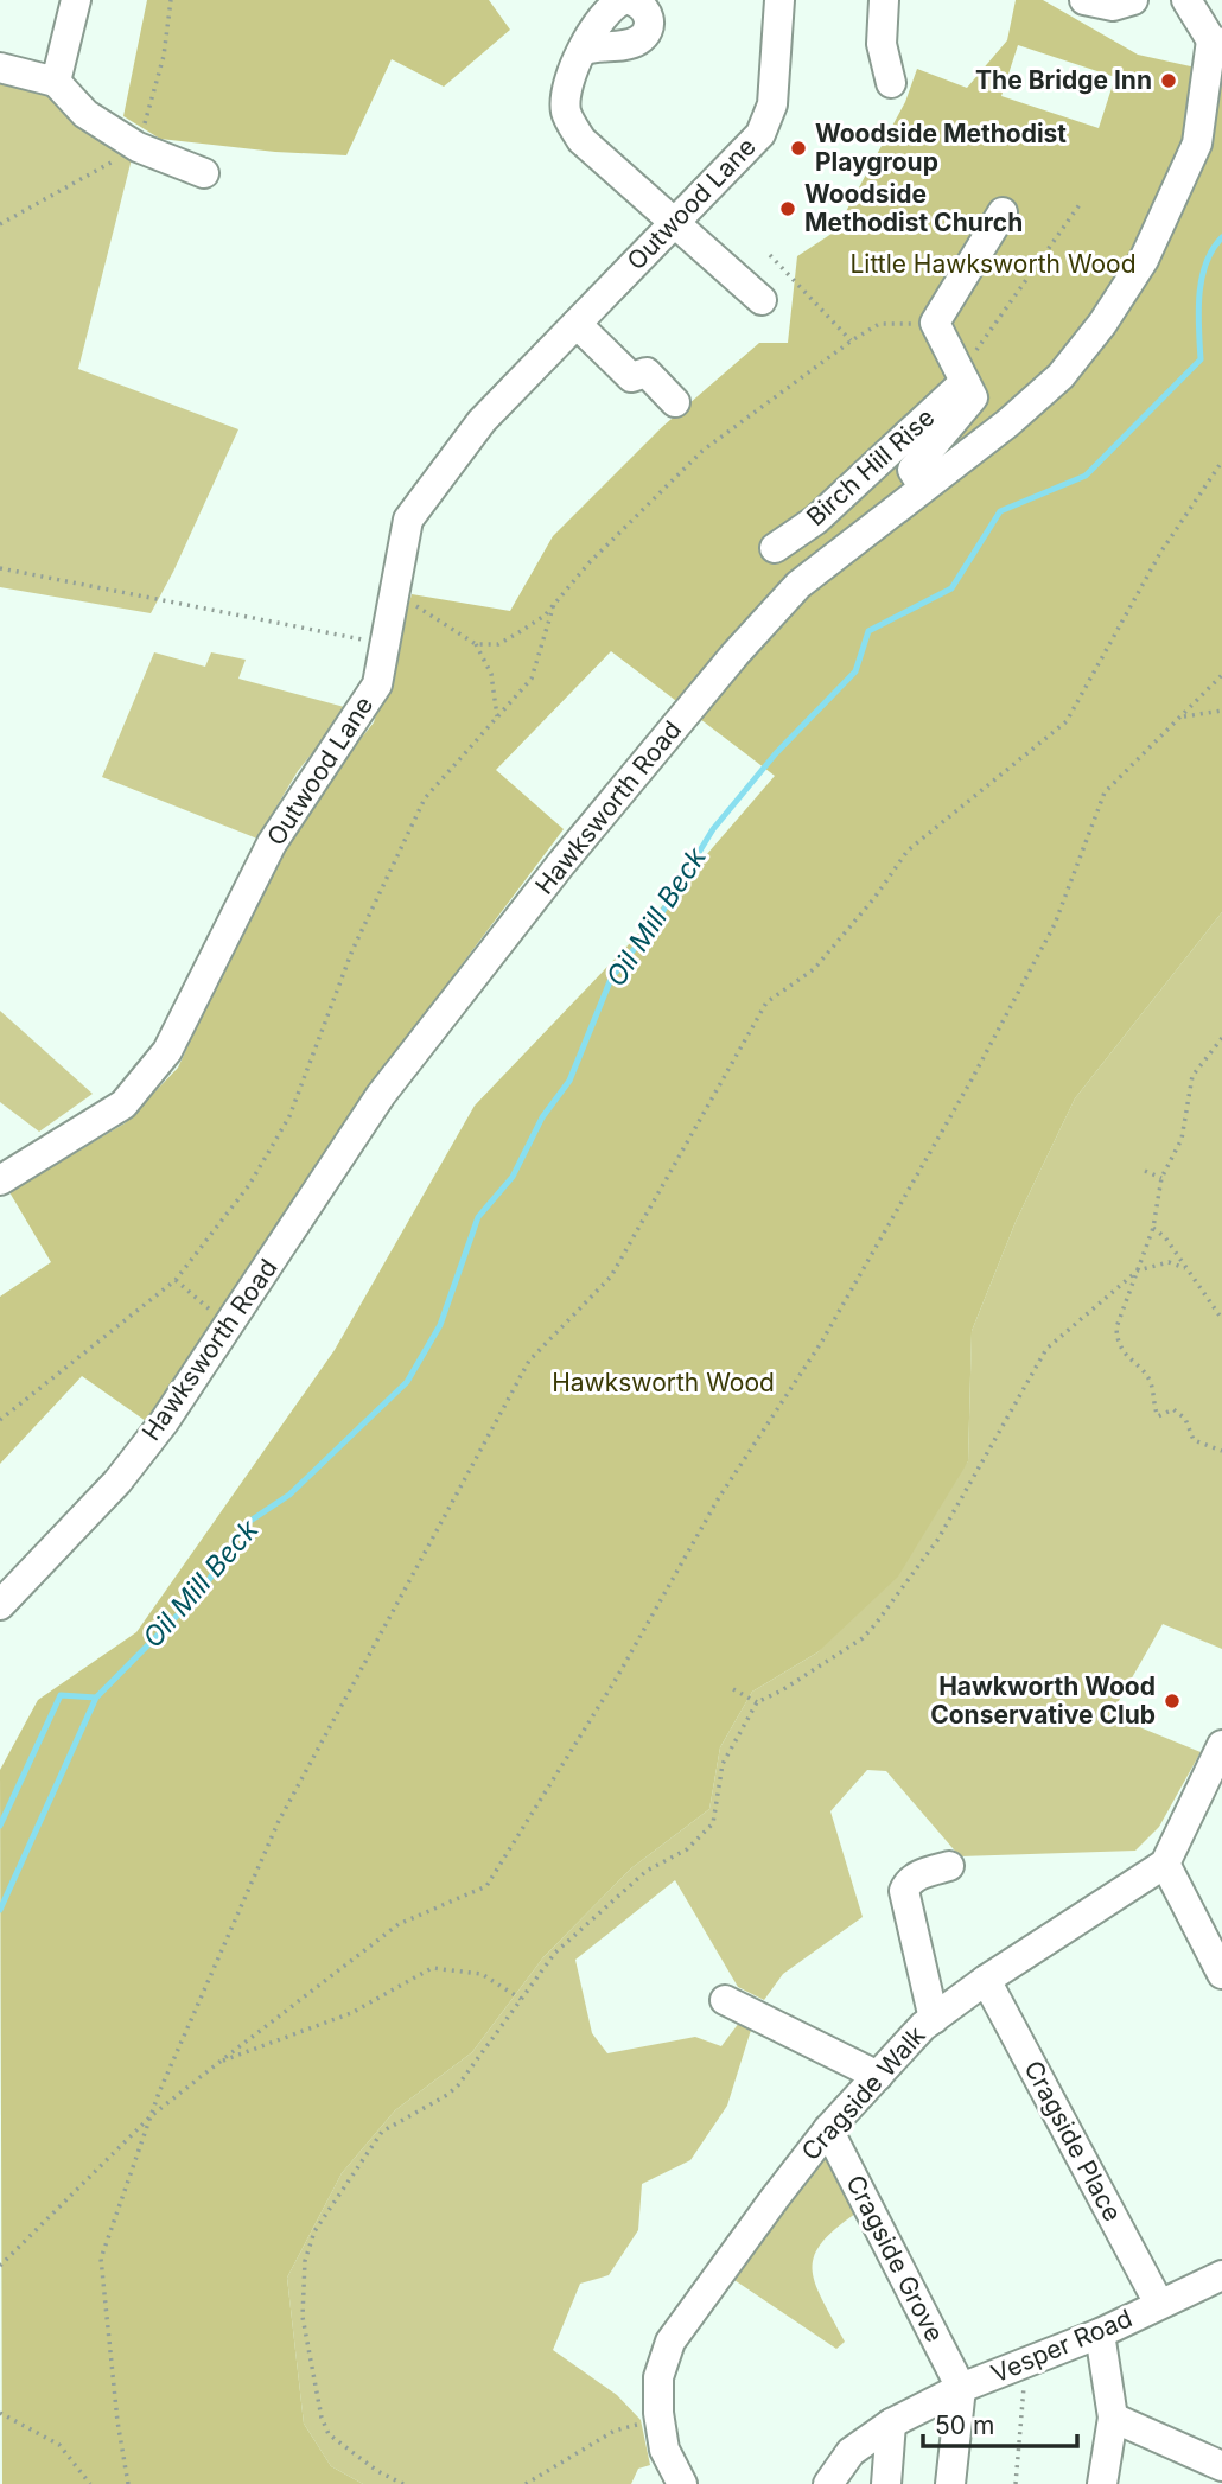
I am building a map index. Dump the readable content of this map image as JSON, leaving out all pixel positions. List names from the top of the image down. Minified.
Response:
{"streets":{"street":["Outwood Lane","Birch Hill Rise","Hawksworth Road","Cragside Walk","Cragside Place","Cragside Grove","Vesper Road"]},"crossings":[["Birch Hill Rise","Hawksworth Road"],["Cragside Walk","Cragside Place"],["Cragside Walk","Cragside Grove"],["Cragside Place","Vesper Road"],["Cragside Grove","Vesper Road"]],"water":["Oil Mill Beck"],"parks":["Little Hawksworth Wood","Hawksworth Wood"],"places":["The Bridge Inn","Woodside Methodist Playgroup","Woodside Methodist Church","Hawkworth Wood Conservative Club"],"scale_bar":"50 m"}
